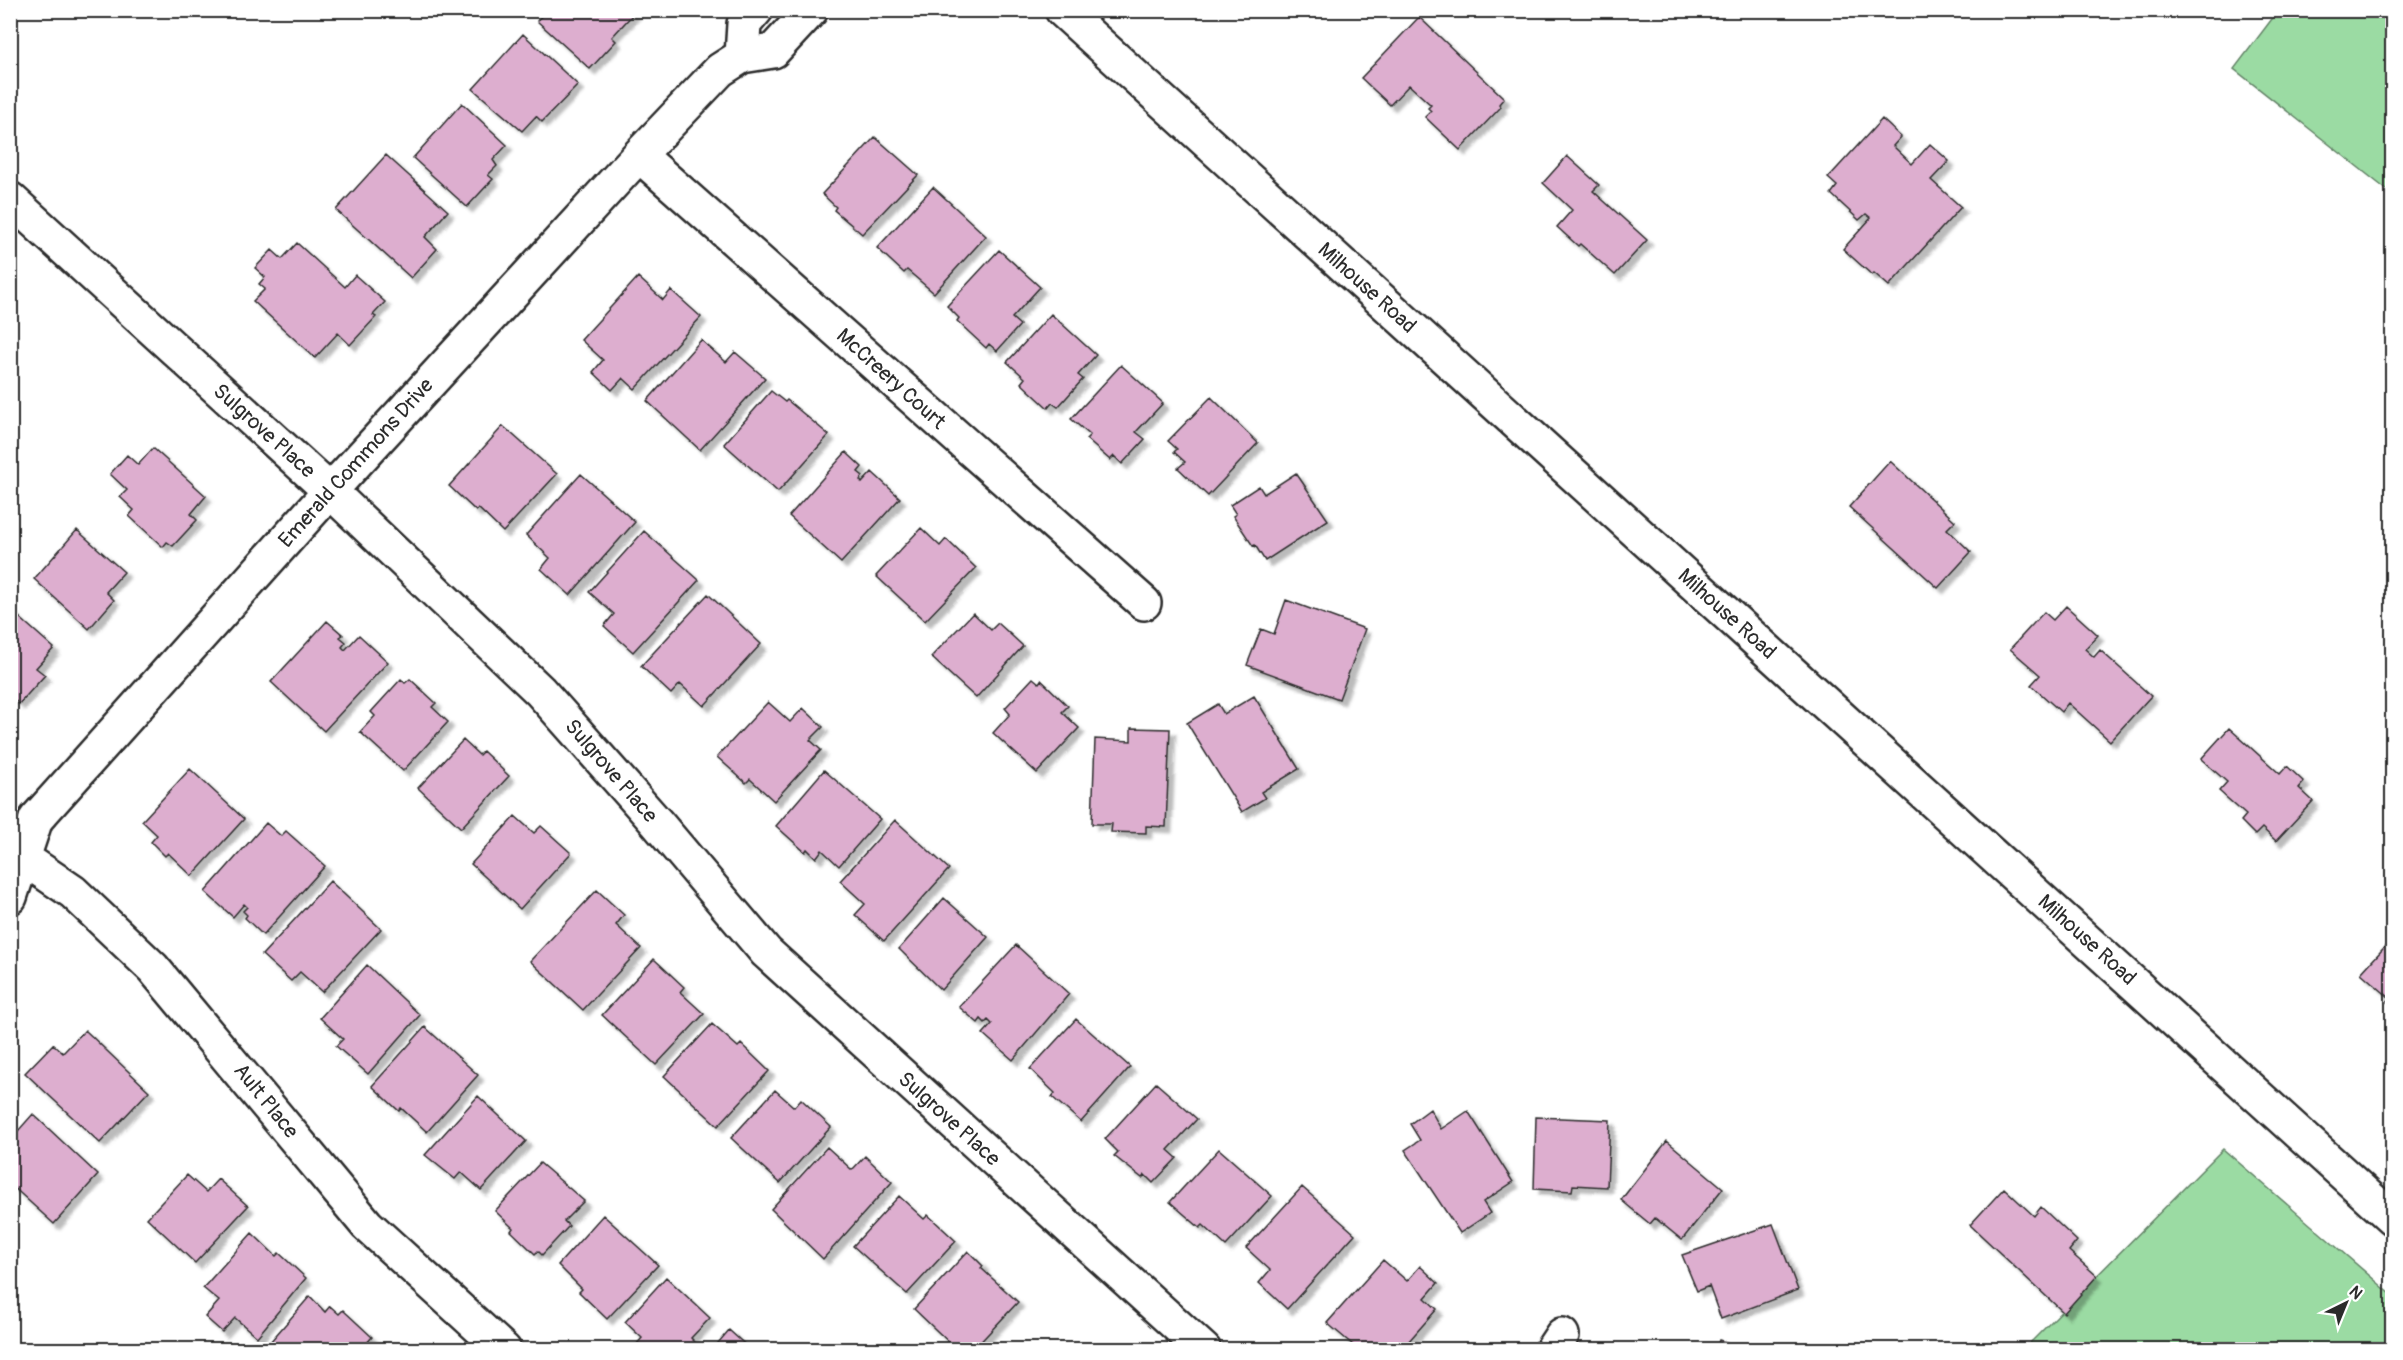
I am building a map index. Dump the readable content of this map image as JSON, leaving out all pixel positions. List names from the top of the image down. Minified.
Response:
{"streets":{"street":["Milhouse Road","McCreery Court","Sulgrove Place","Emerald Commons Drive","Ault Place"]},"crossings":[["McCreery Court","Emerald Commons Drive"],["Sulgrove Place","Emerald Commons Drive"],["Emerald Commons Drive","Ault Place"]],"north":"top right"}
